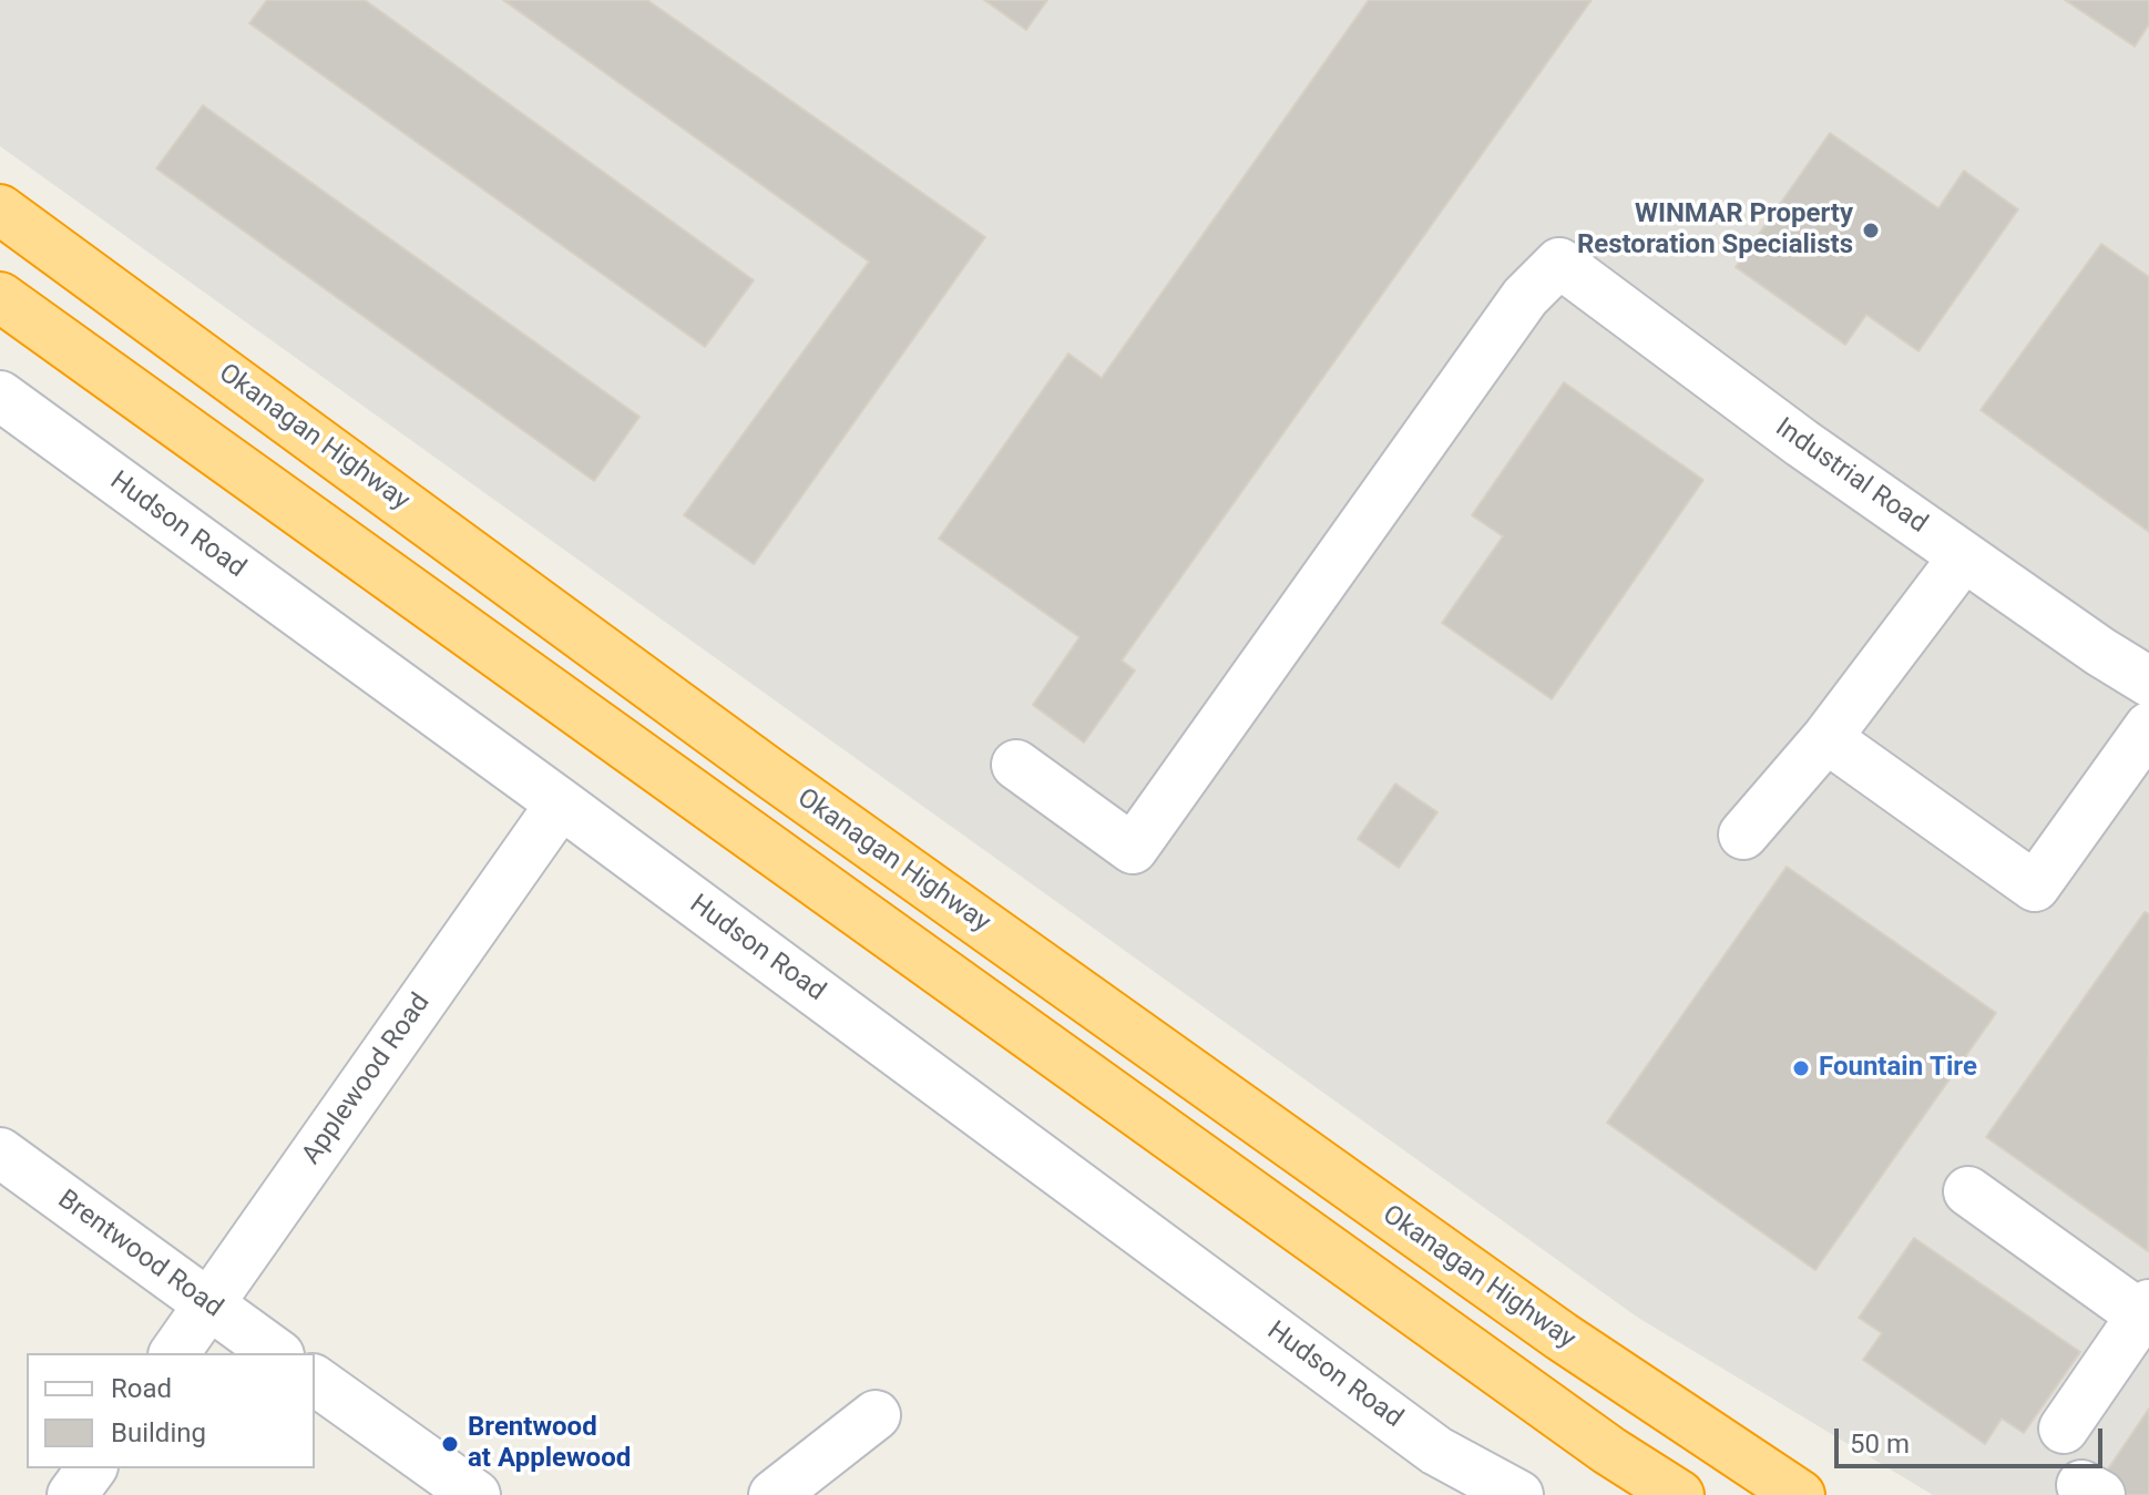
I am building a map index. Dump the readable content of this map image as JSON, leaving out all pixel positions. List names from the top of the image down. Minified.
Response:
{"streets":{"highway":["Okanagan Highway"],"street":["Industrial Road","Hudson Road","Applewood Road","Brentwood Road"]},"crossings":[["Hudson Road","Applewood Road"],["Applewood Road","Brentwood Road"]],"places":["WINMAR Property Restoration Specialists","Fountain Tire","Brentwood at Applewood"],"legend":["Road","Building"],"scale_bar":"50 m"}
